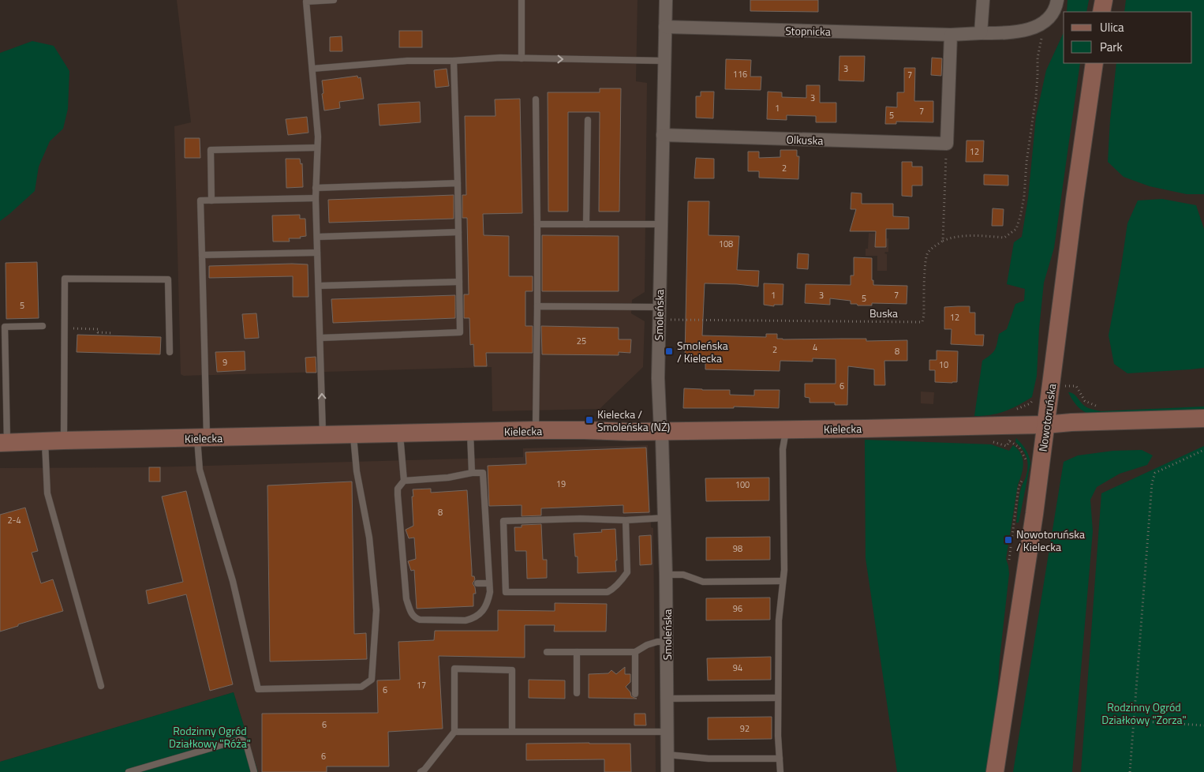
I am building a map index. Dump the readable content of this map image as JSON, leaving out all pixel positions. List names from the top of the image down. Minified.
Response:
{"streets":{"street":["Stopnicka","Olkuska","Smoleńska","Nowotoruńska","Kielecka"],"path":["Buska"]},"crossings":[["Stopnicka","Smoleńska"],["Olkuska","Smoleńska"],["Buska","Smoleńska"],["Smoleńska","Kielecka"],["Nowotoruńska","Kielecka"]],"parks":["Rodzinny Ogród Działkowy \"Zorza\"","Rodzinny Ogród Działkowy \"Róża\""],"places":{"transit":["Smoleńska / Kielecka","Kielecka / Smoleńska (NŻ)","Nowotoruńska / Kielecka"]},"house_numbers":["3","116","7","3","1","7","5","12","2","108","1","3","7","5","5","12","25","4","2","8","9","10","6","19","100","8","2-4","98","96","94","17","6","6","92","6"],"legend":["Ulica","Park"]}
